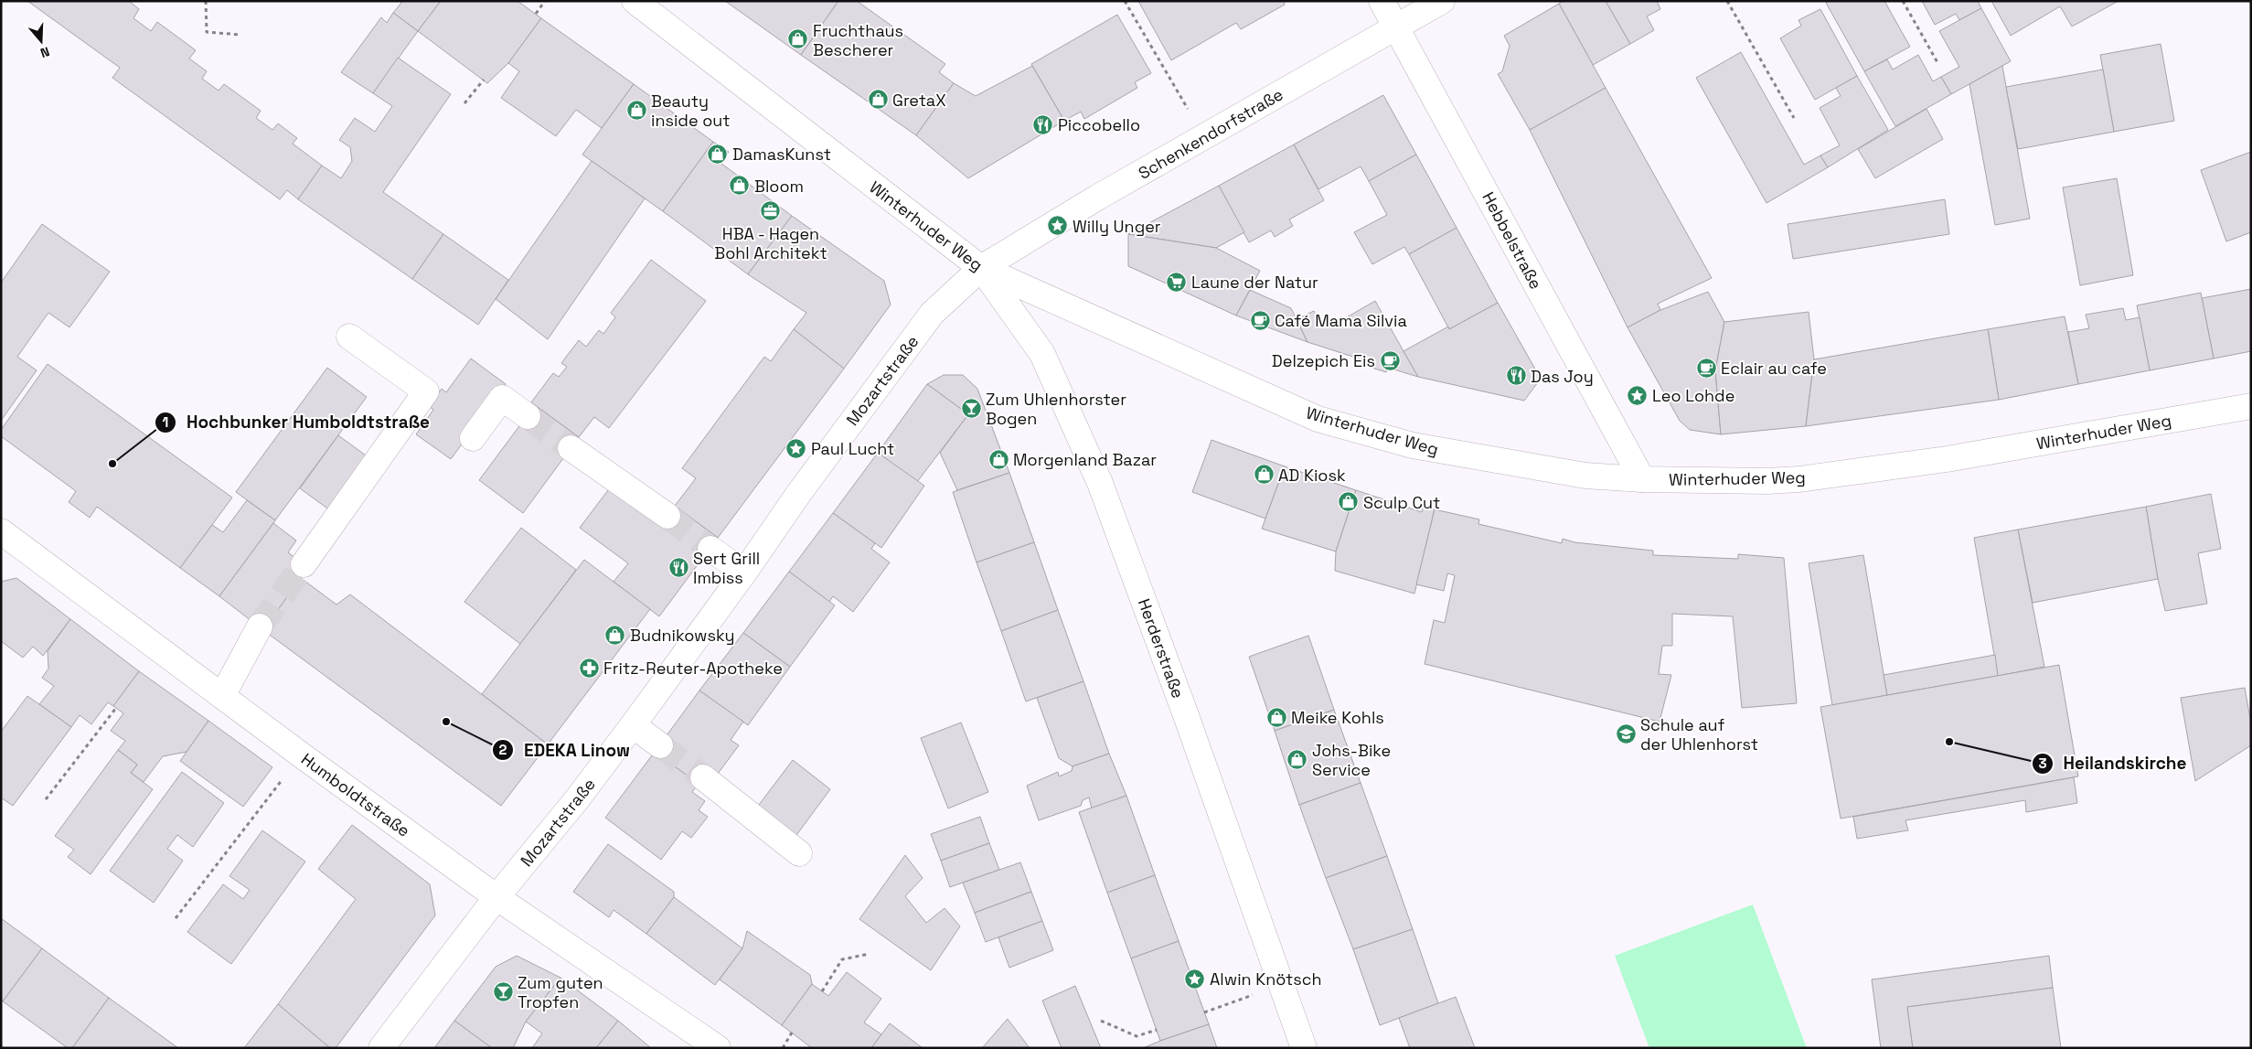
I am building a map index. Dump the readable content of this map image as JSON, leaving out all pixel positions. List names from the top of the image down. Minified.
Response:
{"streets":{"street":["Schenkendorfstraße","Winterhuder Weg","Hebbelstraße","Mozartstraße","Herderstraße","Humboldtstraße"]},"crossings":[["Schenkendorfstraße","Winterhuder Weg"],["Schenkendorfstraße","Hebbelstraße"],["Schenkendorfstraße","Mozartstraße"],["Schenkendorfstraße","Herderstraße"],["Winterhuder Weg","Hebbelstraße"],["Winterhuder Weg","Mozartstraße"],["Winterhuder Weg","Herderstraße"],["Mozartstraße","Herderstraße"],["Mozartstraße","Humboldtstraße"]],"places":{"shop":["Fruchthaus Bescherer","GretaX","Beauty inside out","DamasKunst","Bloom","Morgenland Bazar","AD Kiosk","Sculp Cut","Budnikowsky","Meike Kohls","Johs-Bike Service"],"restaurant":["Piccobello","Das Joy","Sert Grill Imbiss"],"office":["HBA - Hagen Bohl Architekt"],"place":["Willy Unger","Leo Lohde","Paul Lucht","Alwin Knötsch"],"supermarket":["Laune der Natur"],"cafe":["Café Mama Silvia","Delzepich Eis","Eclair au cafe"],"bar":["Zum Uhlenhorster Bogen","Zum guten Tropfen"],"other":["Hochbunker Humboldtstraße","EDEKA Linow","Heilandskirche"],"pharmacy":["Fritz-Reuter-Apotheke"],"school or university":["Schule auf der Uhlenhorst"]},"north":"bottom"}
